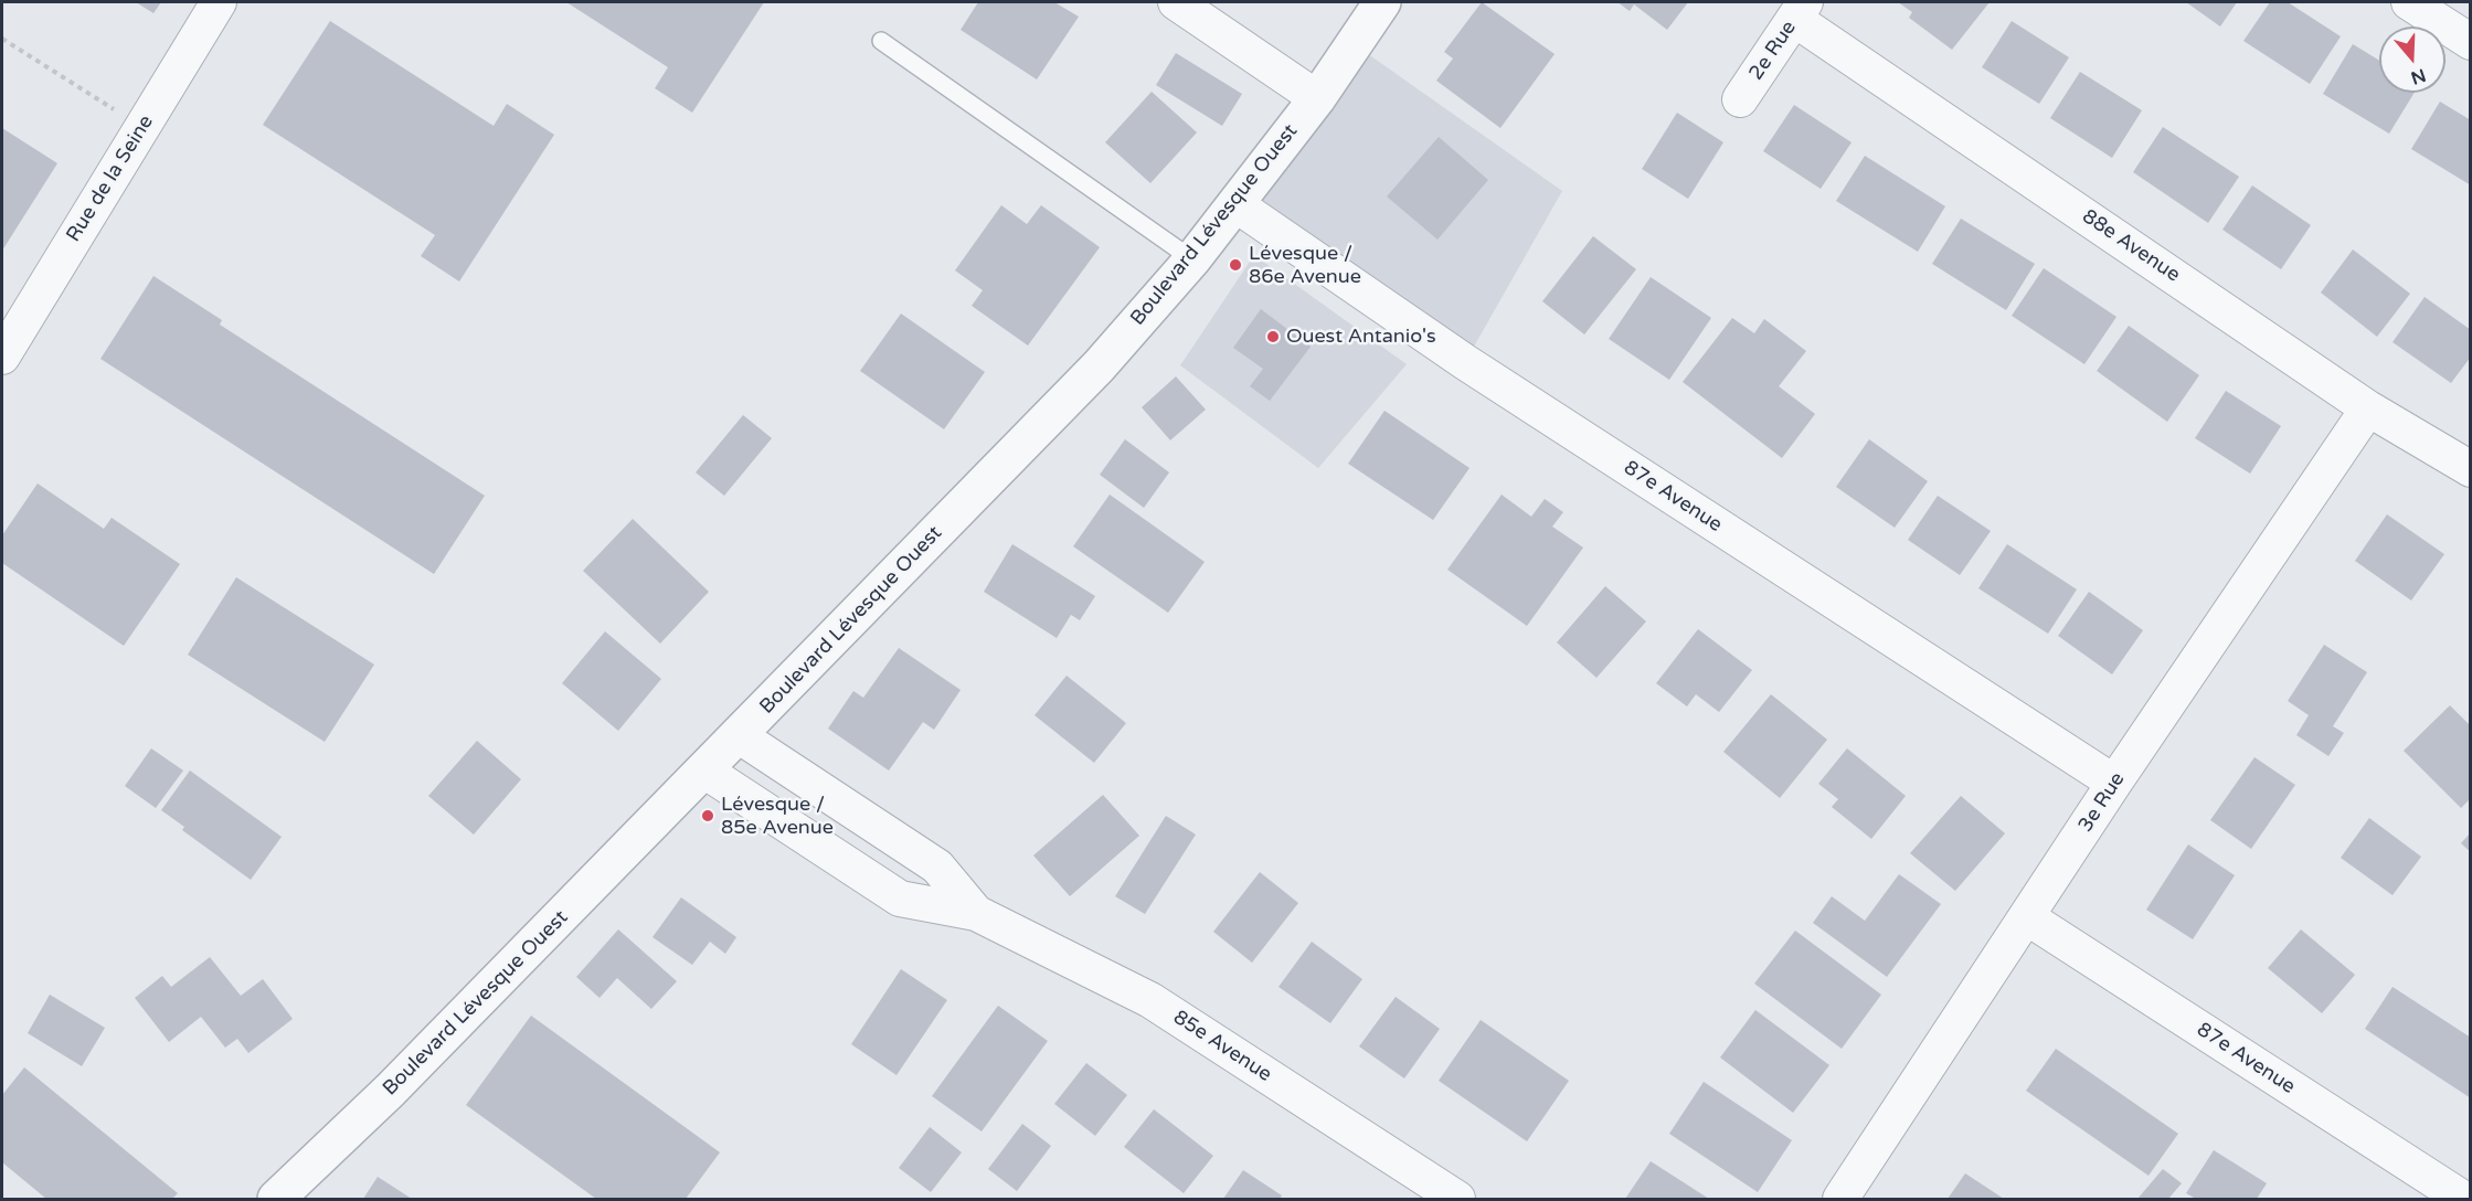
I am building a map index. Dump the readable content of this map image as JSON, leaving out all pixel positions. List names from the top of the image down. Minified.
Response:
{"streets":{"street":["2e Rue","Rue de la Seine","Boulevard Lévesque Ouest","88e Avenue","87e Avenue","3e Rue","85e Avenue"]},"crossings":[["2e Rue","88e Avenue"],["Boulevard Lévesque Ouest","87e Avenue"],["Boulevard Lévesque Ouest","85e Avenue"],["88e Avenue","3e Rue"],["87e Avenue","3e Rue"]],"places":["Lévesque / 86e Avenue","Ouest Antanio's","Lévesque / 85e Avenue"],"north":"bottom"}
